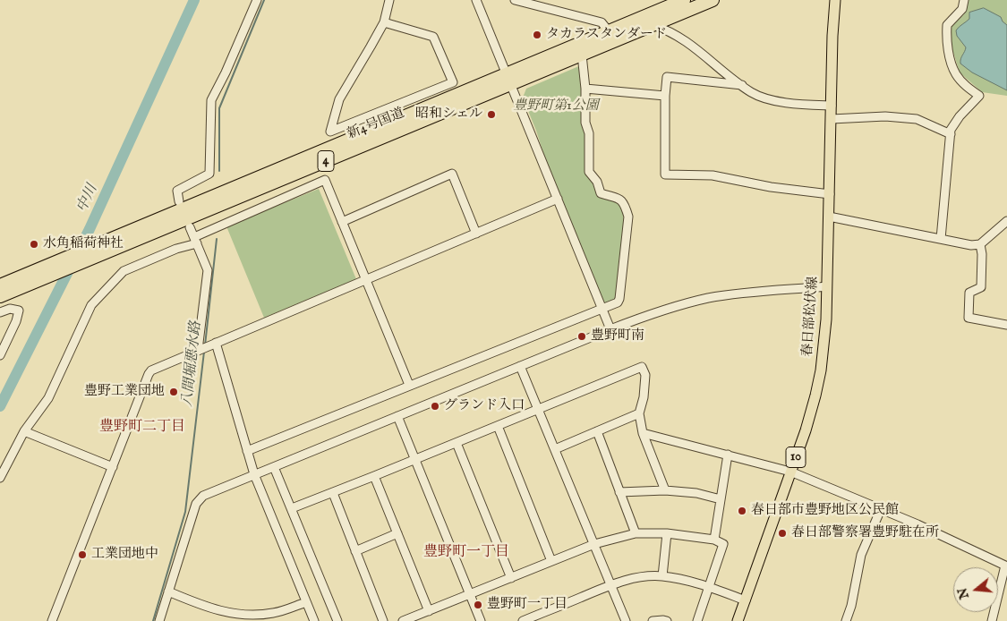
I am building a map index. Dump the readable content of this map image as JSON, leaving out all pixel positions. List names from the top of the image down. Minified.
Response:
{"streets":{"highway":["新4号国道","4"],"main road":["春日部松伏線","10"]},"districts":["豊野町二丁目","豊野町一丁目"],"water":["中川","八間堀悪水路"],"parks":["豊野町第1公園"],"places":["タカラスタンダード","昭和シェル","水角稲荷神社","豊野町南","豊野工業団地","グランド入口","春日部市豊野地区公民館","春日部警察署豊野駐在所","工業団地中","豊野町一丁目"],"north":"left"}
